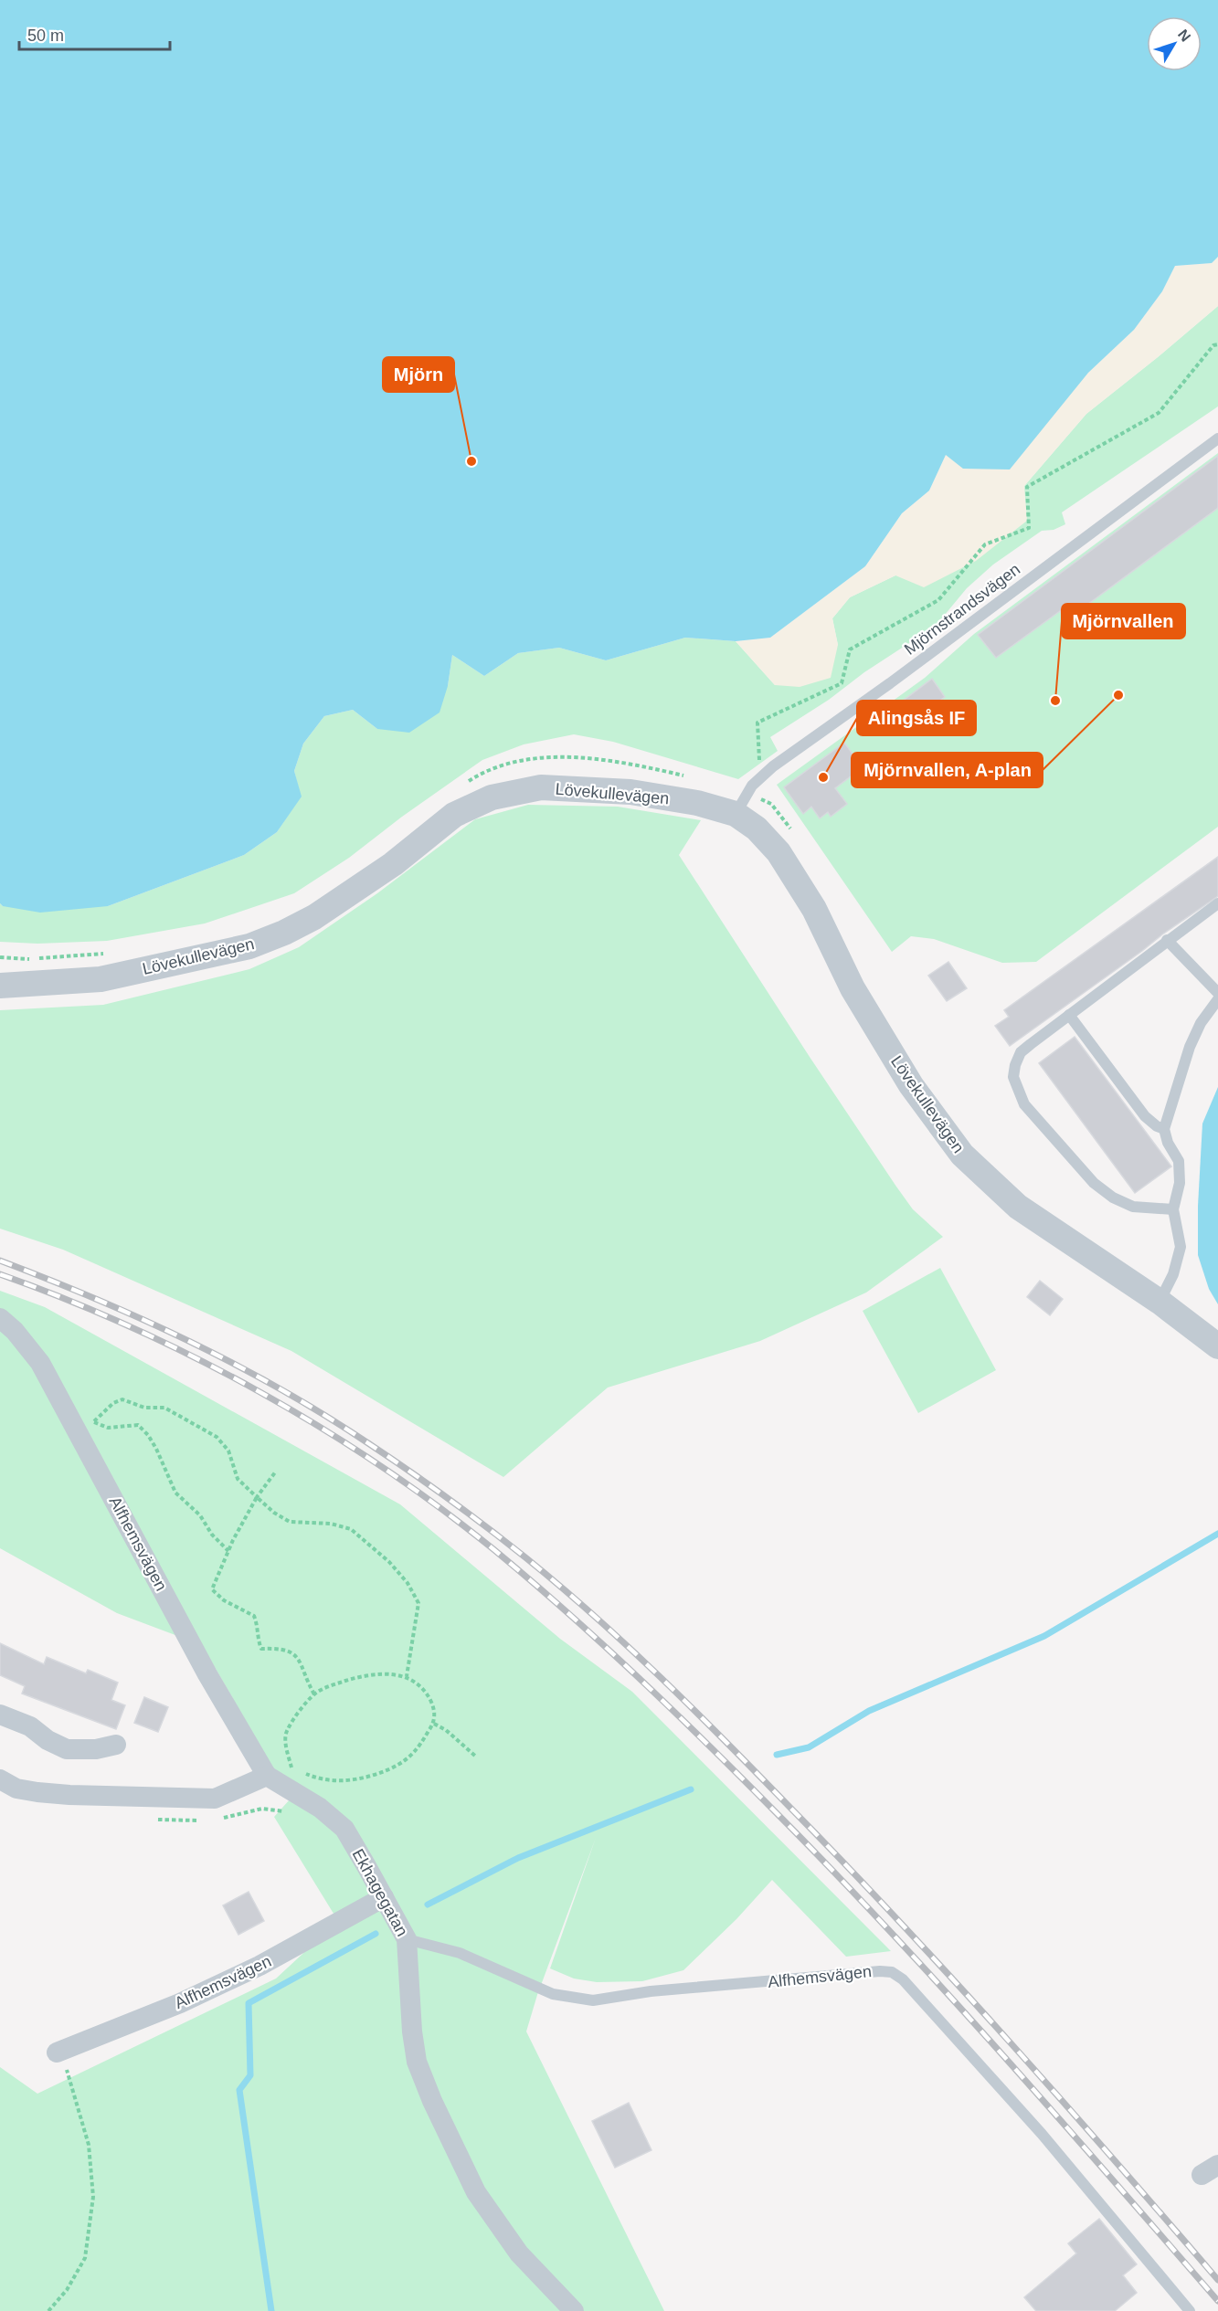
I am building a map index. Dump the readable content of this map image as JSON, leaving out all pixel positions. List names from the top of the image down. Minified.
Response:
{"streets":{"street":["Lövekullevägen","Alfhemsvägen","Ekhagegatan"],"lane":["Mjörnstrandsvägen"]},"crossings":[["Mjörnstrandsvägen","Lövekullevägen"],["Alfhemsvägen","Ekhagegatan"]],"places":["Mjörn","Mjörnvallen, A-plan","Mjörnvallen","Alingsås IF"],"scale_bar":"50 m","north":"top right"}
